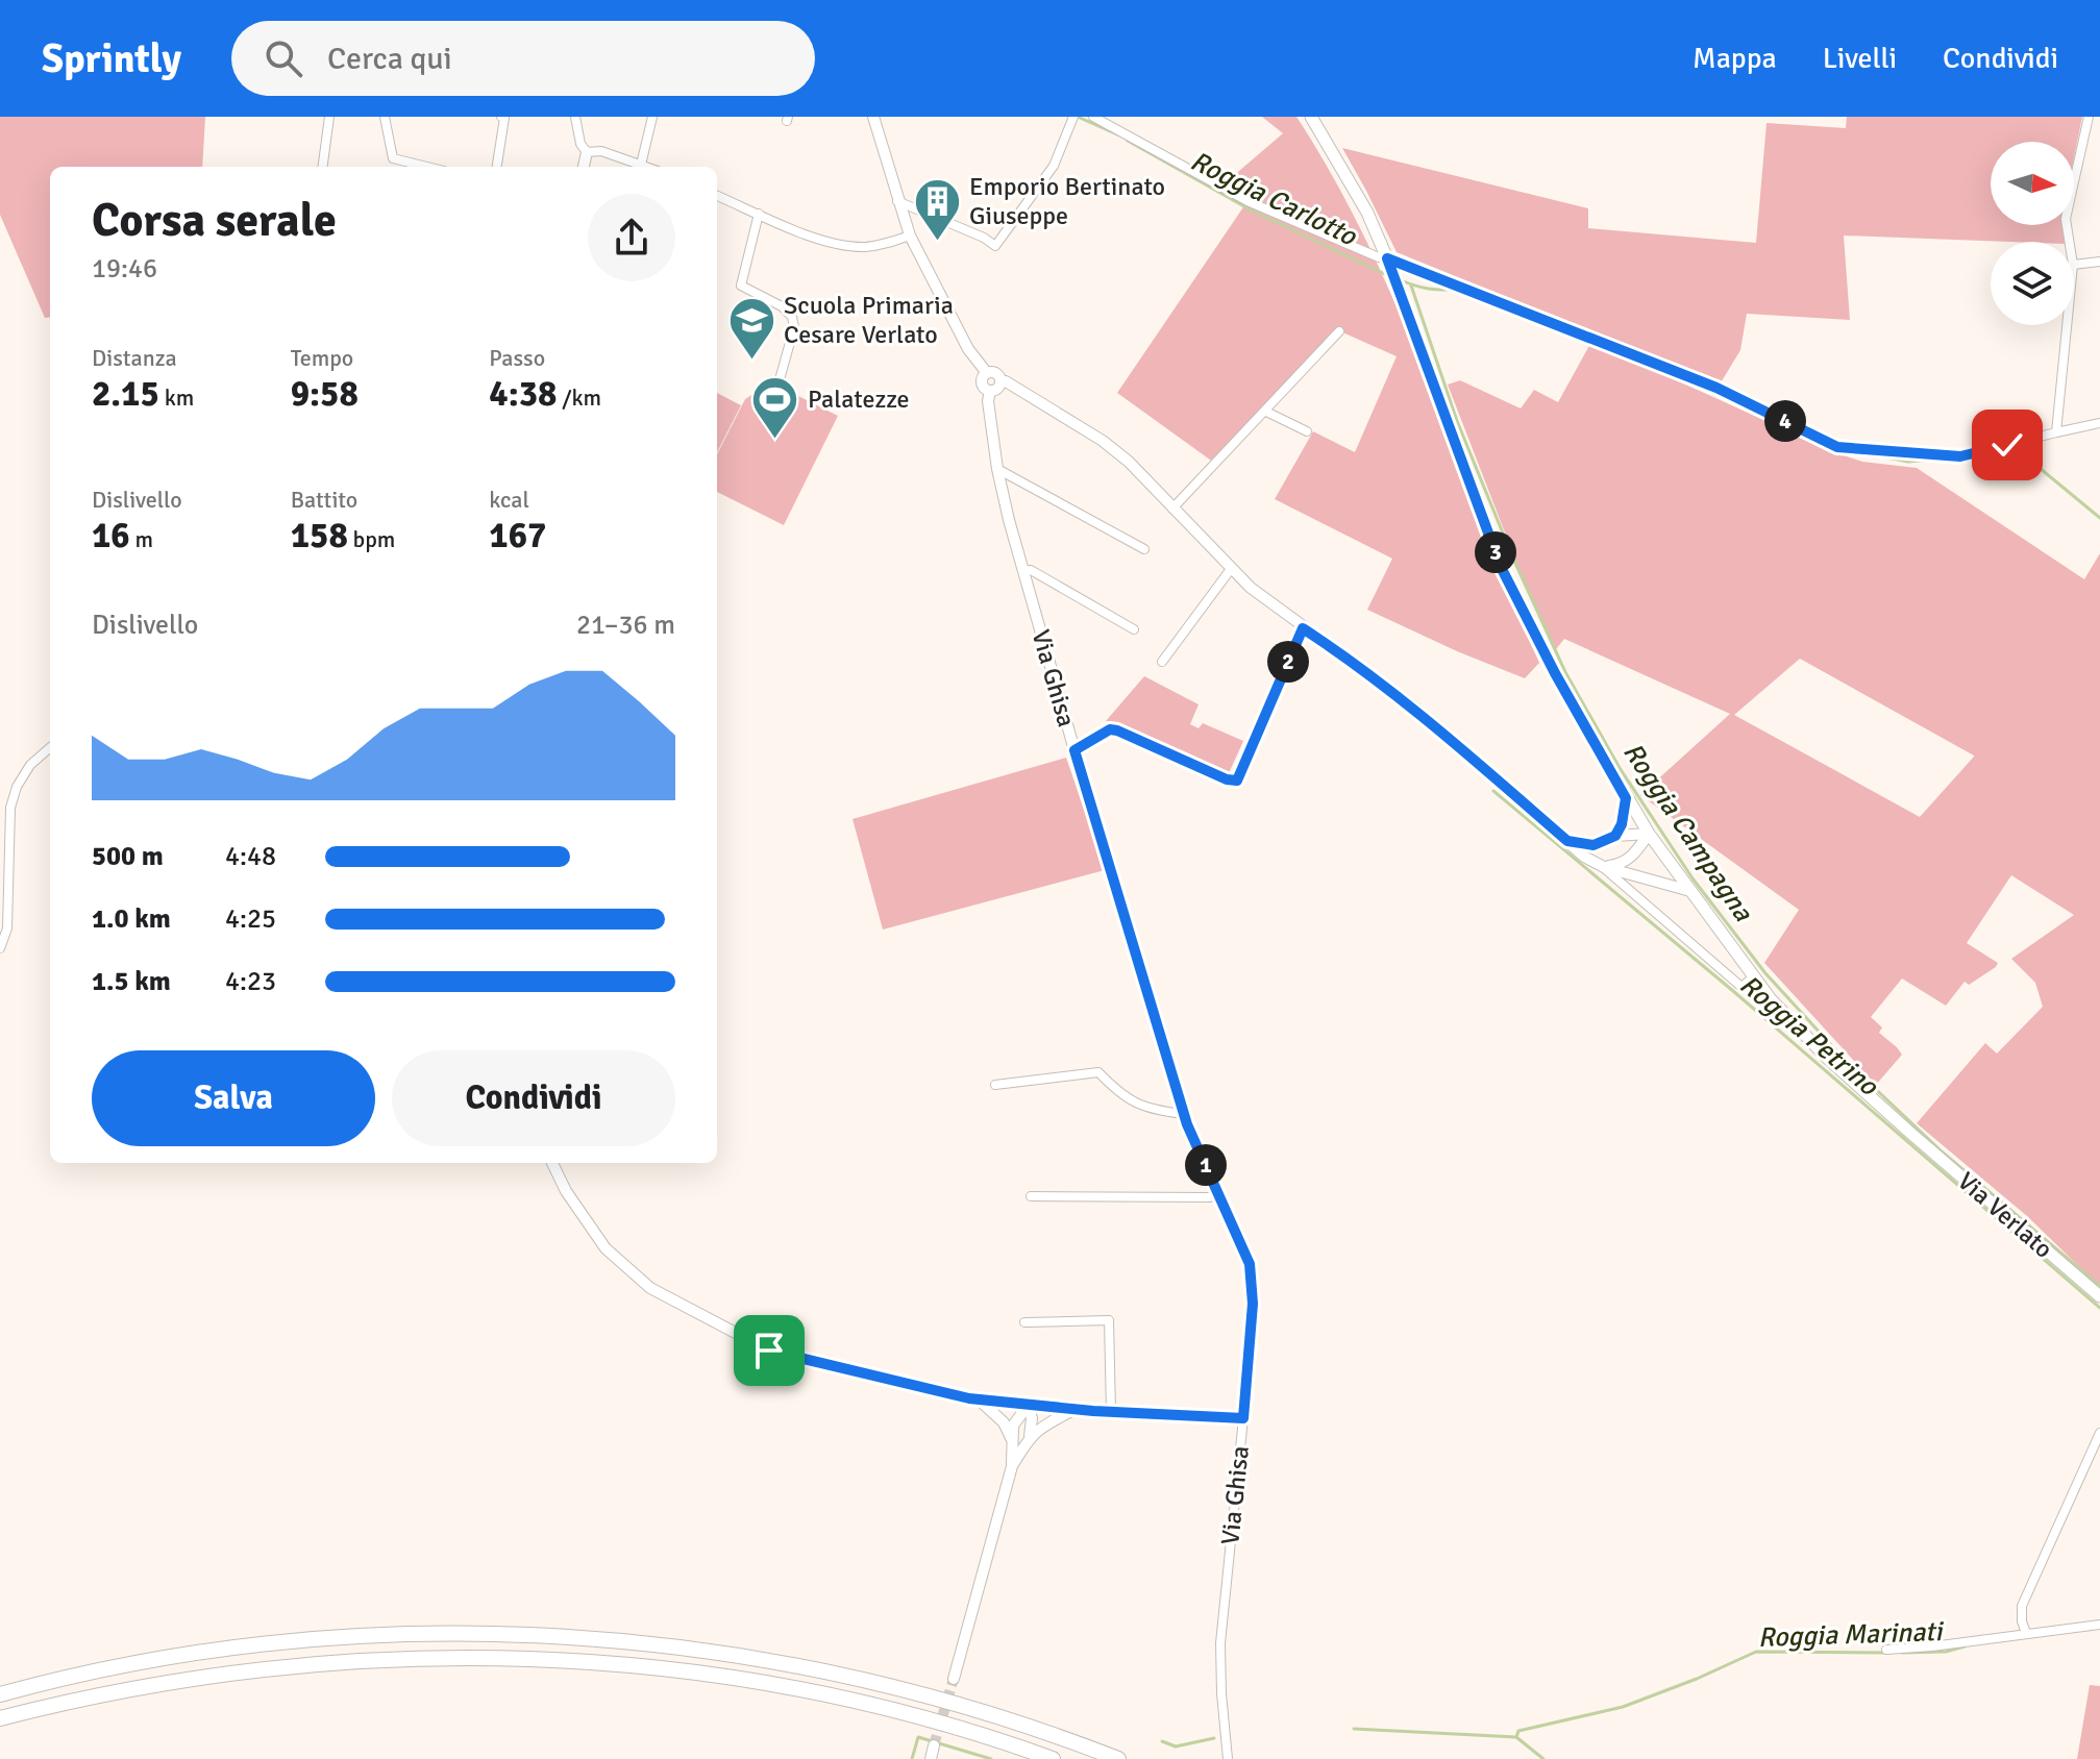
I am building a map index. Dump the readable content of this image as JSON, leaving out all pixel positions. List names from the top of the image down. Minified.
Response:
{"streets":{"main road":["Via Verlato"],"street":["Via Ghisa"]},"water":["Roggia Carlotto","Roggia Campagna","Roggia Petrino","Roggia Marinati"],"places":{"building":["Emporio Bertinato Giuseppe"],"school or university":["Scuola Primaria Cesare Verlato"],"sports":["Palatezze"]},"north":"right","page":{"header":"Sprintly","search":"Cerca qui","nav":["Mappa","Livelli","Condividi"],"heading":["Corsa serale","19:46"],"stats":[["Distanza","2.15 km"],["Tempo","9:58"],["Passo","4:38 /km"],["Dislivello","16 m"],["Battito","158 bpm"],["kcal","167"]],"pins":["4","3","2","1"],"chart":["Dislivello","21–36 m"],"list":[{"name":"500 m","note":"4:48"},{"name":"1.0 km","note":"4:25"},{"name":"1.5 km","note":"4:23"}],"buttons":["Salva","Condividi"]}}
